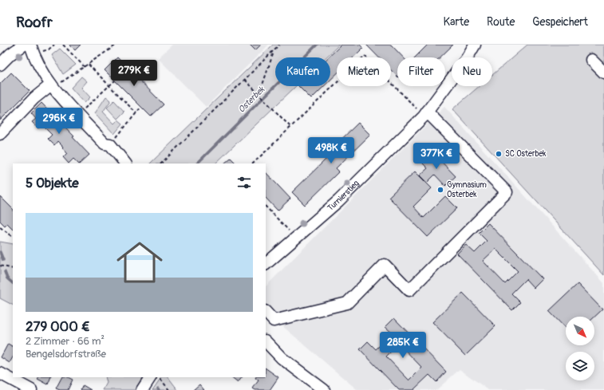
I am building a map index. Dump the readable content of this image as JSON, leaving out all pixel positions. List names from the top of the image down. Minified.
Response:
{"streets":{"street":["Turnierstieg"]},"water":["Osterbek"],"places":["SC Osterbek","Gymnasium Osterbek"],"north":"bottom right","page":{"header":"Roofr","nav":["Karte","Route","Gespeichert"],"chip":["Kaufen","Mieten","Filter","Neu"],"price":["279K €","296K €","498K €","377K €","285K €"],"heading":"5 Objekte","list":[{"name":"279 000 €","note":"2 Zimmer · 66 m² · Bengelsdorfstraße"}]}}
